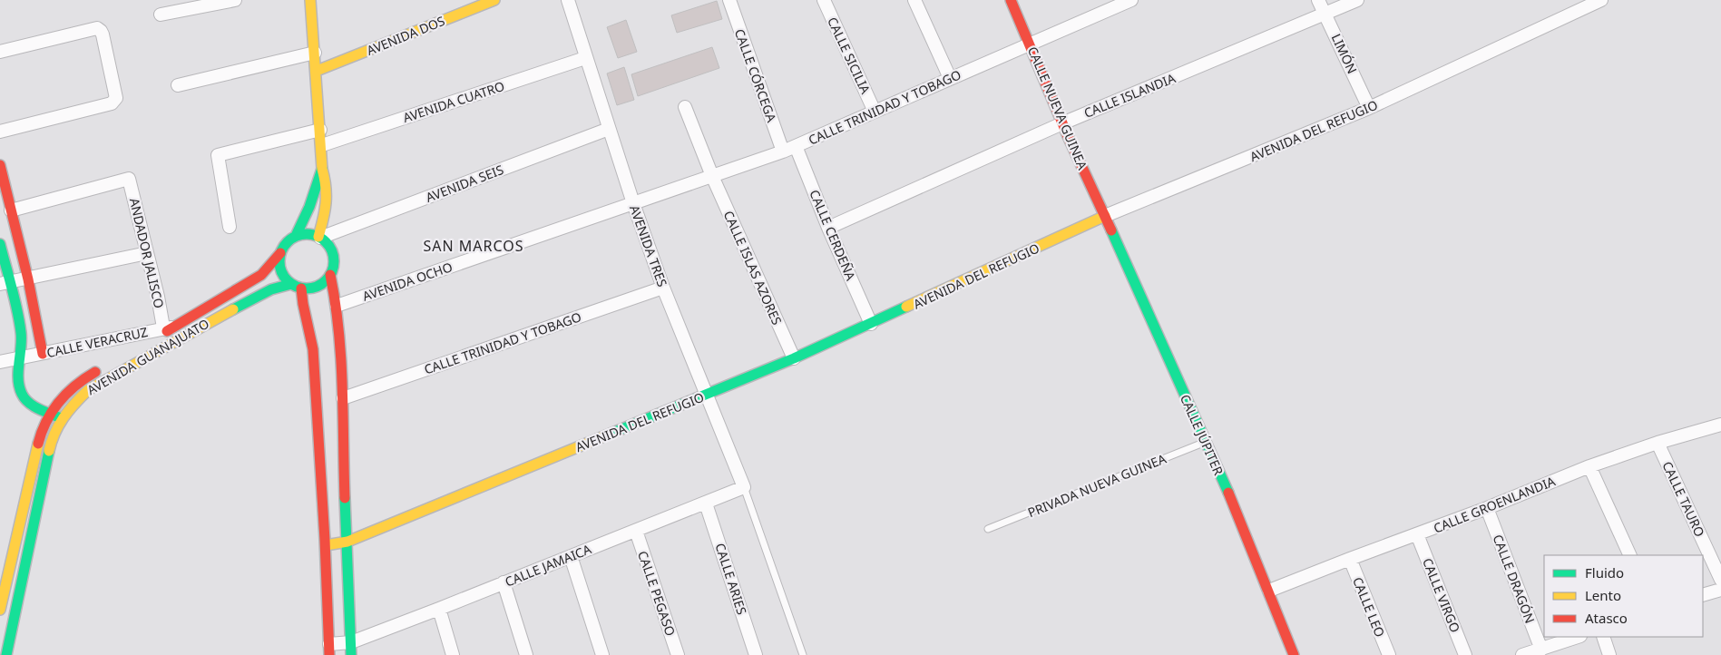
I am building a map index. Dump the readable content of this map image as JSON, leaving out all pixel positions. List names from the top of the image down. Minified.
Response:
{"streets":{"street":["AVENIDA DOS","LIMÓN","CALLE SICILIA","CALLE CÓRCEGA","CALLE ISLANDIA","AVENIDA CUATRO","CALLE TRINIDAD Y TOBAGO","CALLE NUEVA GUINEA","AVENIDA DEL REFUGIO","AVENIDA SEIS","CALLE CERDEÑA","AVENIDA TRES","ANDADOR JALISCO","CALLE ISLAS AZORES","AVENIDA OCHO","CALLE VERACRUZ","AVENIDA GUANAJUATO","CALLE JÚPITER","CALLE TAURO","CALLE GROENLANDIA","CALLE JAMAICA","CALLE ARIES","CALLE DRAGÓN","CALLE PEGASO","CALLE VIRGO","CALLE LEO"],"lane":["PRIVADA NUEVA GUINEA"]},"crossings":[["LIMÓN","CALLE ISLANDIA"],["LIMÓN","AVENIDA DEL REFUGIO"],["CALLE SICILIA","CALLE TRINIDAD Y TOBAGO"],["CALLE CÓRCEGA","CALLE TRINIDAD Y TOBAGO"],["CALLE ISLANDIA","CALLE NUEVA GUINEA"],["CALLE ISLANDIA","CALLE CERDEÑA"],["AVENIDA CUATRO","AVENIDA TRES"],["CALLE TRINIDAD Y TOBAGO","CALLE NUEVA GUINEA"],["CALLE TRINIDAD Y TOBAGO","CALLE CERDEÑA"],["CALLE TRINIDAD Y TOBAGO","AVENIDA TRES"],["CALLE TRINIDAD Y TOBAGO","CALLE ISLAS AZORES"],["CALLE TRINIDAD Y TOBAGO","AVENIDA OCHO"],["CALLE NUEVA GUINEA","AVENIDA DEL REFUGIO"],["CALLE NUEVA GUINEA","CALLE JÚPITER"],["AVENIDA DEL REFUGIO","CALLE CERDEÑA"],["AVENIDA DEL REFUGIO","AVENIDA TRES"],["AVENIDA DEL REFUGIO","CALLE ISLAS AZORES"],["AVENIDA DEL REFUGIO","CALLE JÚPITER"],["AVENIDA SEIS","AVENIDA TRES"],["AVENIDA SEIS","AVENIDA GUANAJUATO"],["AVENIDA TRES","AVENIDA OCHO"],["AVENIDA TRES","CALLE JAMAICA"],["ANDADOR JALISCO","CALLE VERACRUZ"],["ANDADOR JALISCO","AVENIDA GUANAJUATO"],["CALLE VERACRUZ","AVENIDA GUANAJUATO"],["CALLE JÚPITER","PRIVADA NUEVA GUINEA"],["CALLE JÚPITER","CALLE GROENLANDIA"],["CALLE TAURO","CALLE GROENLANDIA"],["CALLE GROENLANDIA","CALLE DRAGÓN"],["CALLE GROENLANDIA","CALLE VIRGO"],["CALLE GROENLANDIA","CALLE LEO"],["CALLE JAMAICA","CALLE ARIES"],["CALLE JAMAICA","CALLE PEGASO"]],"districts":["SAN MARCOS"],"legend":["Fluido","Lento","Atasco"]}
